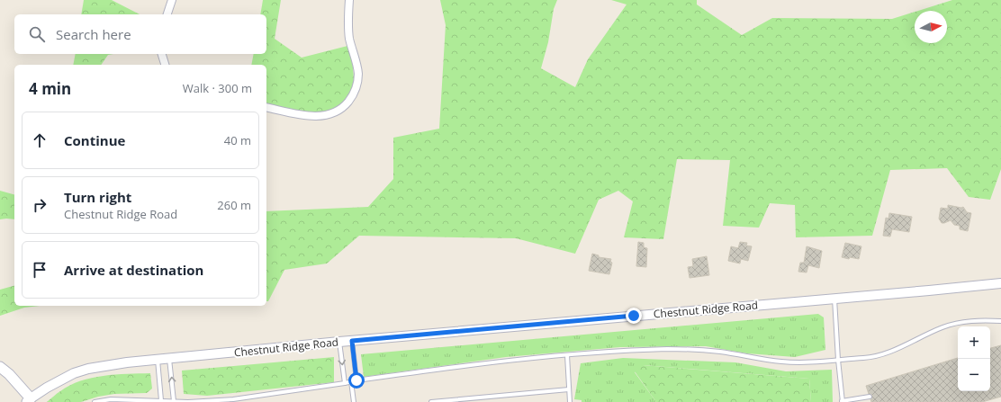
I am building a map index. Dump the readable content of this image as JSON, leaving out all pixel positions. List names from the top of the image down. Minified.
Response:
{"streets":{"street":["Chestnut Ridge Road"]},"north":"right","page":{"search":"Search here","heading":["4 min","Walk · 300 m"],"list":[["Continue","40 m"],["Turn right","Chestnut Ridge Road","260 m"],"Arrive at destination"],"map_buttons":["+","−"]}}
